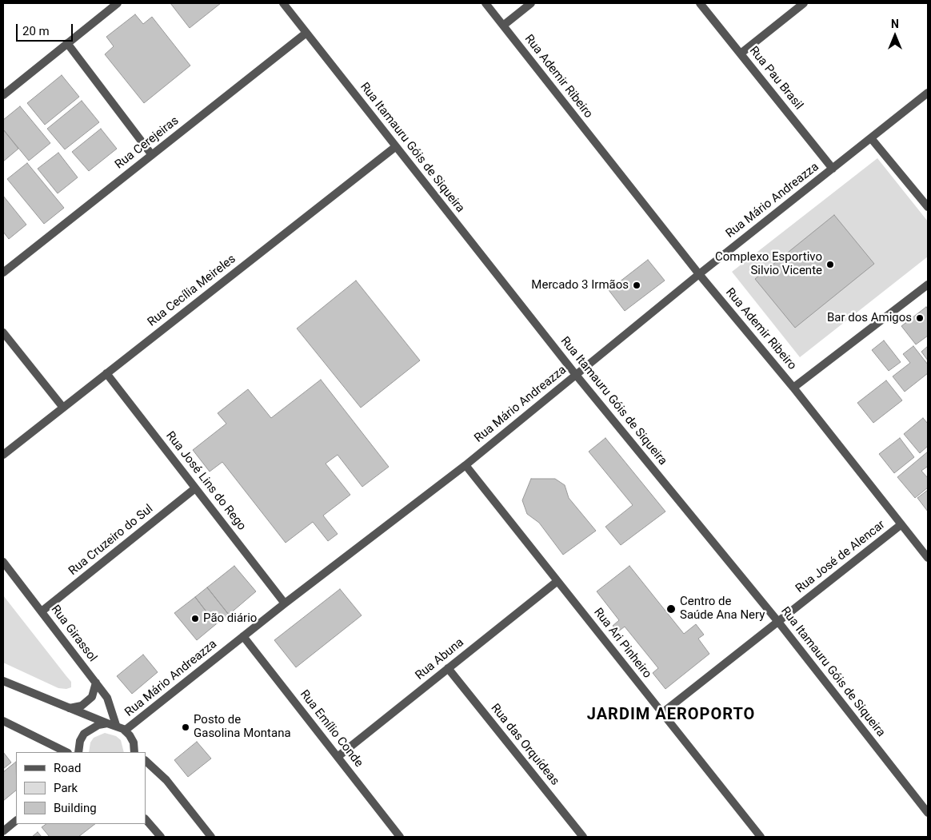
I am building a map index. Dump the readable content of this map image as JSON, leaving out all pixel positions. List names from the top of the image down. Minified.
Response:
{"streets":{"street":["Rua Ademir Ribeiro","Rua Pau Brasil","Rua Cerejeiras","Rua Itamauru Góis de Siqueira","Rua Mário Andreazza","Rua Cecília Meireles","Rua José Lins do Rego","Rua Cruzeiro do Sul","Rua José de Alencar","Rua Girassol","Rua Ari Pinheiro","Rua Abuna","Rua Emílio Conde","Rua das Orquídeas"]},"crossings":[["Rua Ademir Ribeiro","Rua Mário Andreazza"],["Rua Ademir Ribeiro","Rua José de Alencar"],["Rua Pau Brasil","Rua Mário Andreazza"],["Rua Cerejeiras","Rua Itamauru Góis de Siqueira"],["Rua Itamauru Góis de Siqueira","Rua Mário Andreazza"],["Rua Itamauru Góis de Siqueira","Rua Cecília Meireles"],["Rua Itamauru Góis de Siqueira","Rua José de Alencar"],["Rua Mário Andreazza","Rua José Lins do Rego"],["Rua Mário Andreazza","Rua Ari Pinheiro"],["Rua Mário Andreazza","Rua Emílio Conde"],["Rua Cecília Meireles","Rua José Lins do Rego"],["Rua José Lins do Rego","Rua Cruzeiro do Sul"],["Rua Cruzeiro do Sul","Rua Girassol"],["Rua José de Alencar","Rua Ari Pinheiro"],["Rua Ari Pinheiro","Rua Abuna"],["Rua Abuna","Rua Emílio Conde"],["Rua Abuna","Rua das Orquídeas"]],"districts":["JARDIM AEROPORTO"],"places":["Complexo Esportivo Silvio Vicente","Mercado 3 Irmãos","Bar dos Amigos","Centro de Saúde Ana Nery","Pão diário","Posto de Gasolina Montana"],"legend":["Road","Park","Building"],"scale_bar":"20 m","north":"top"}
